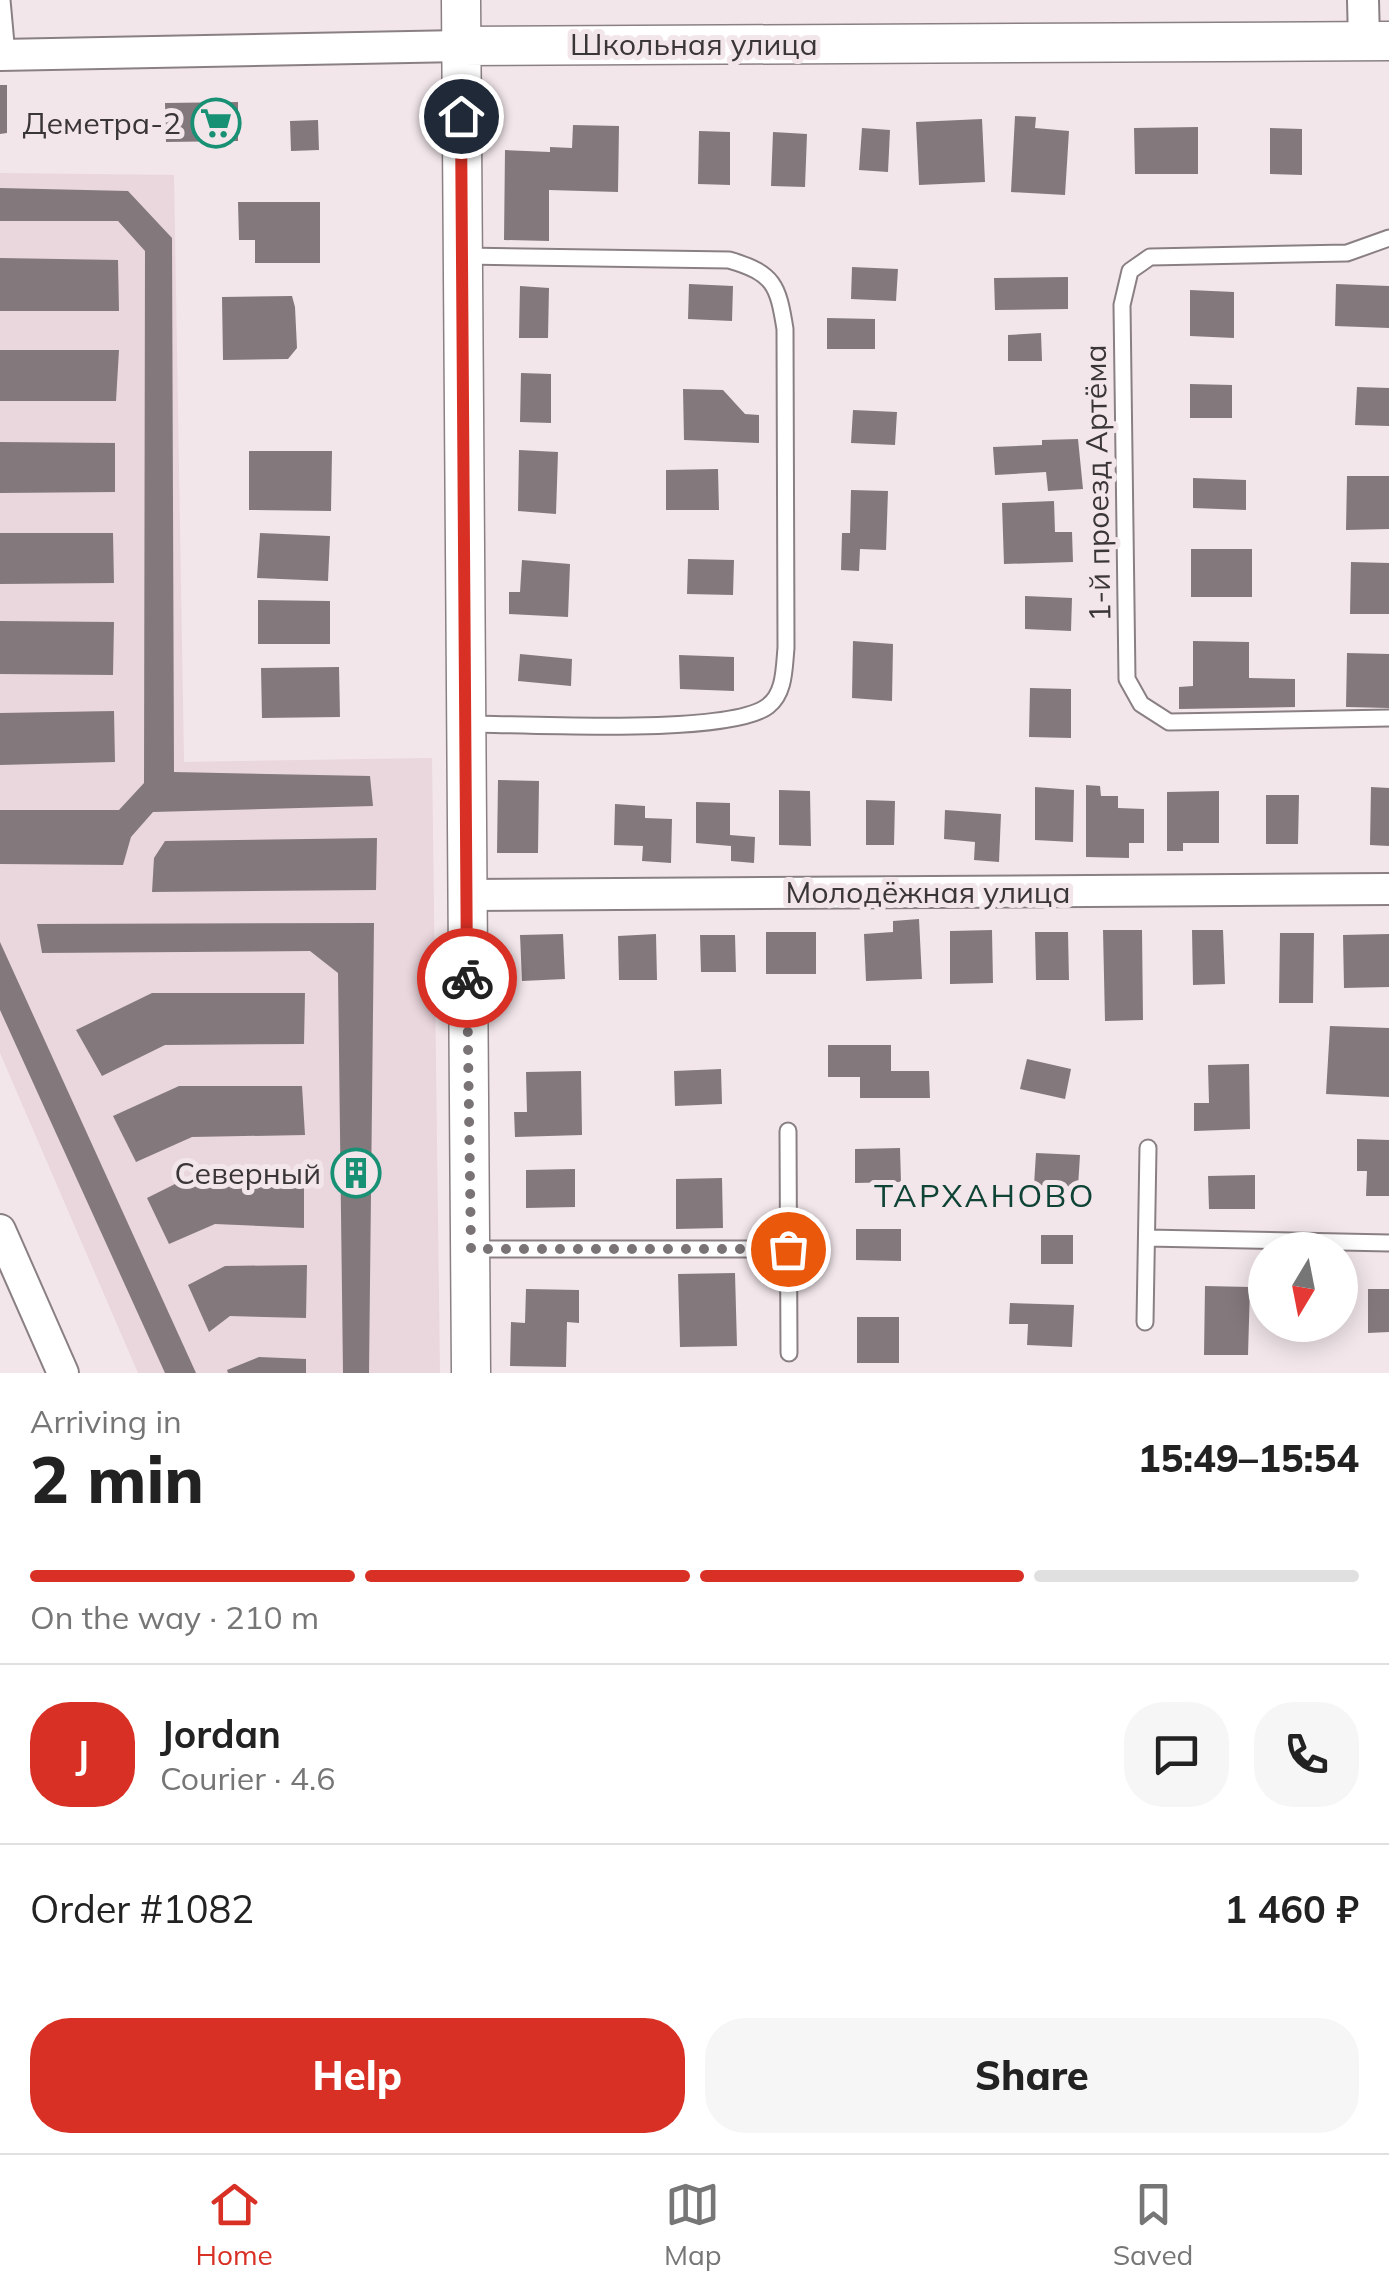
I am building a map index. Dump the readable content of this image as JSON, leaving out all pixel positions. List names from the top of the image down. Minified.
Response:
{"streets":{"street":["Школьная улица","Молодёжная улица"],"lane":["1-й проезд Артёма"]},"districts":["ТАРХАНОВО"],"places":{"supermarket":["Деметра-2"],"building":["Северный"]},"north":"bottom","page":{"heading":["2 min","Arriving in","15:49–15:54"],"panel":["Jordan","Courier · 4.6","Order #1082","1 460 ₽"],"bar":"On the way · 210 m","round":"J","buttons":["Help","Share"],"tabs":["Home","Map","Saved"]}}
